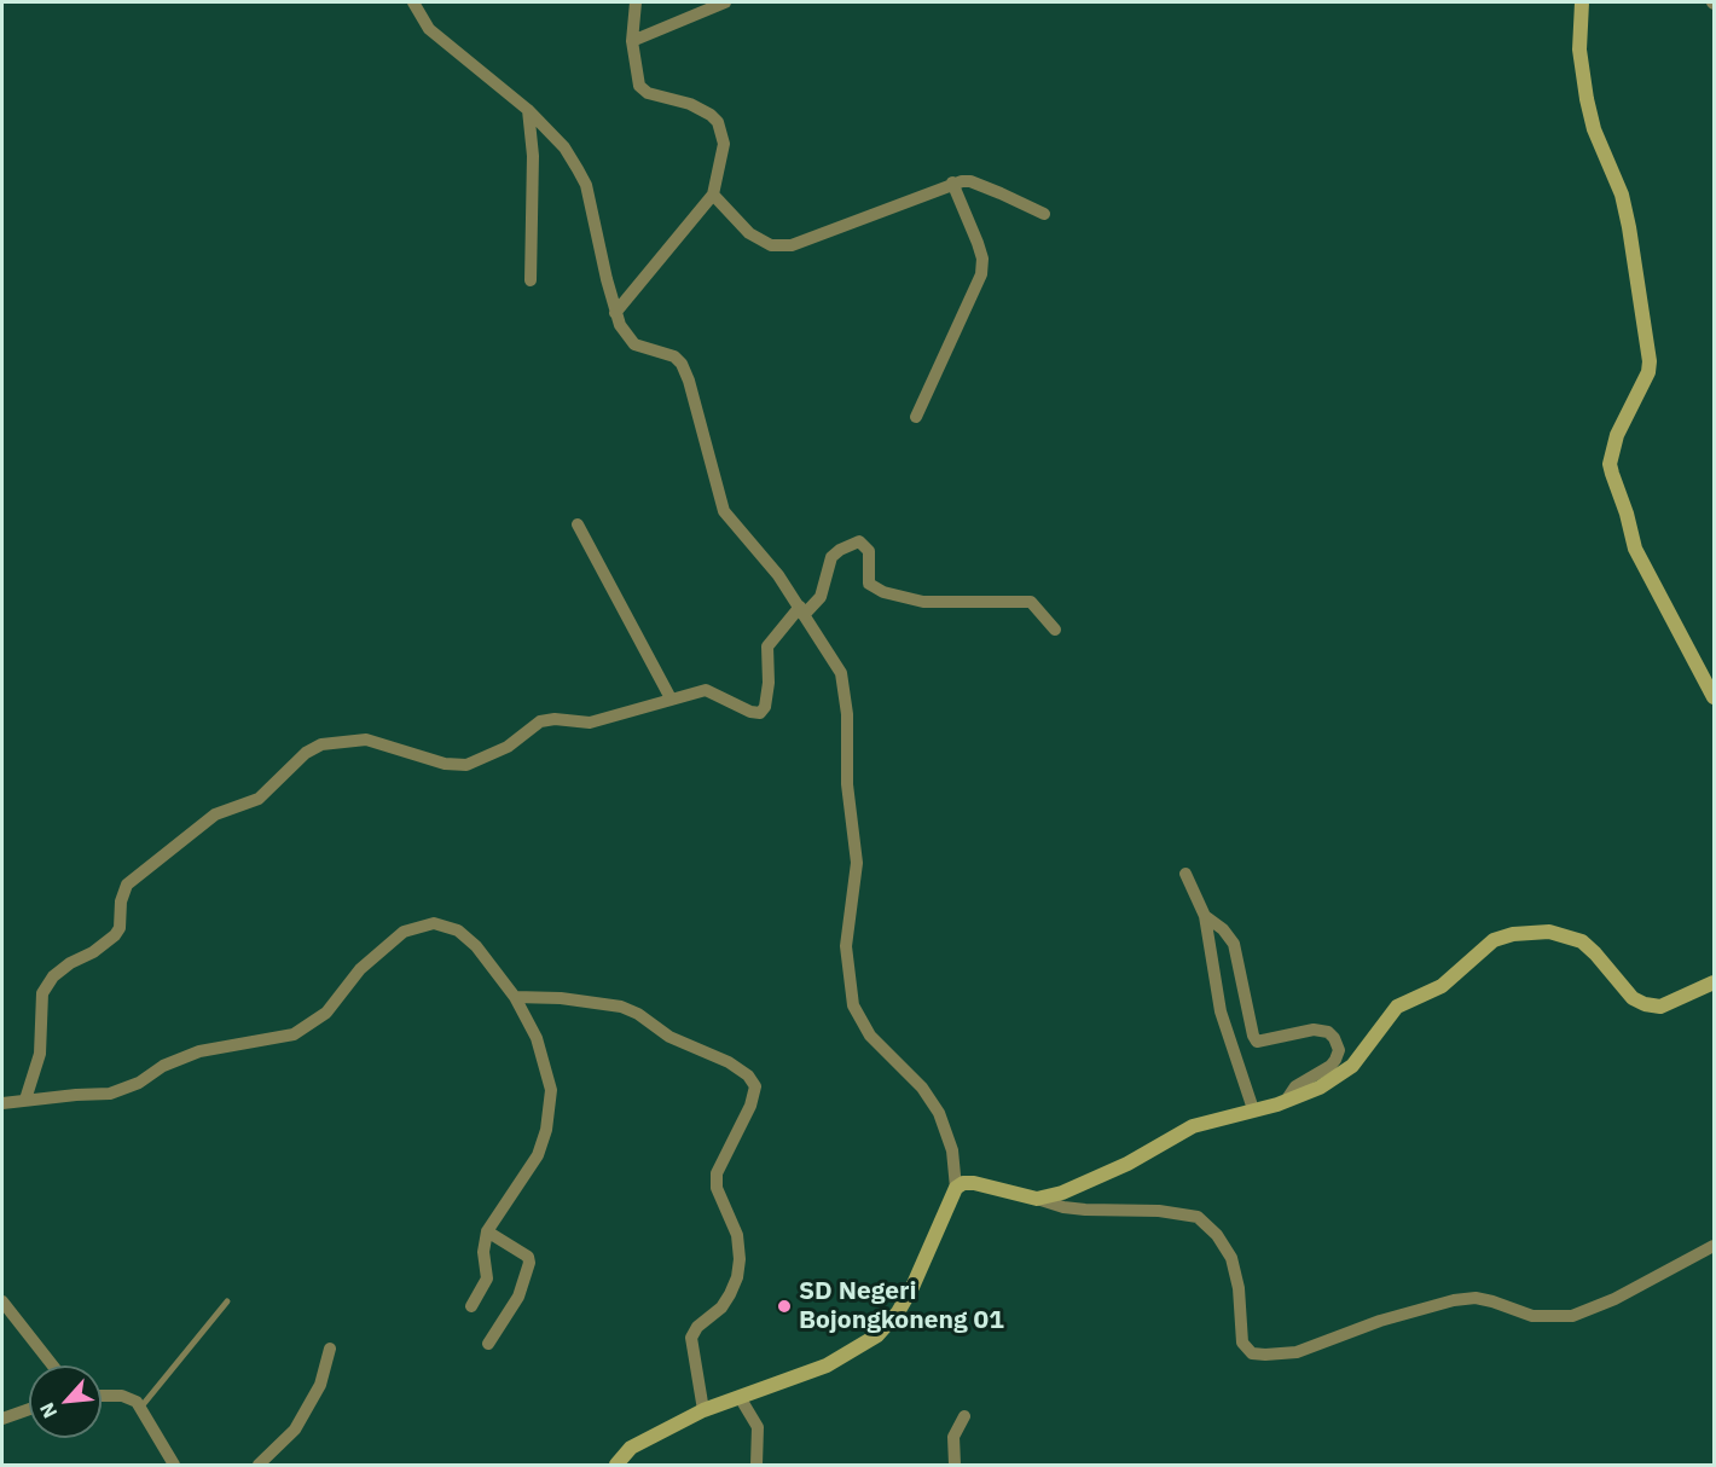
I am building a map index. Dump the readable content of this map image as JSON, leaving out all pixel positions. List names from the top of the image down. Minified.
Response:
{"places":["SD Negeri Bojongkoneng 01"],"north":"bottom left"}
